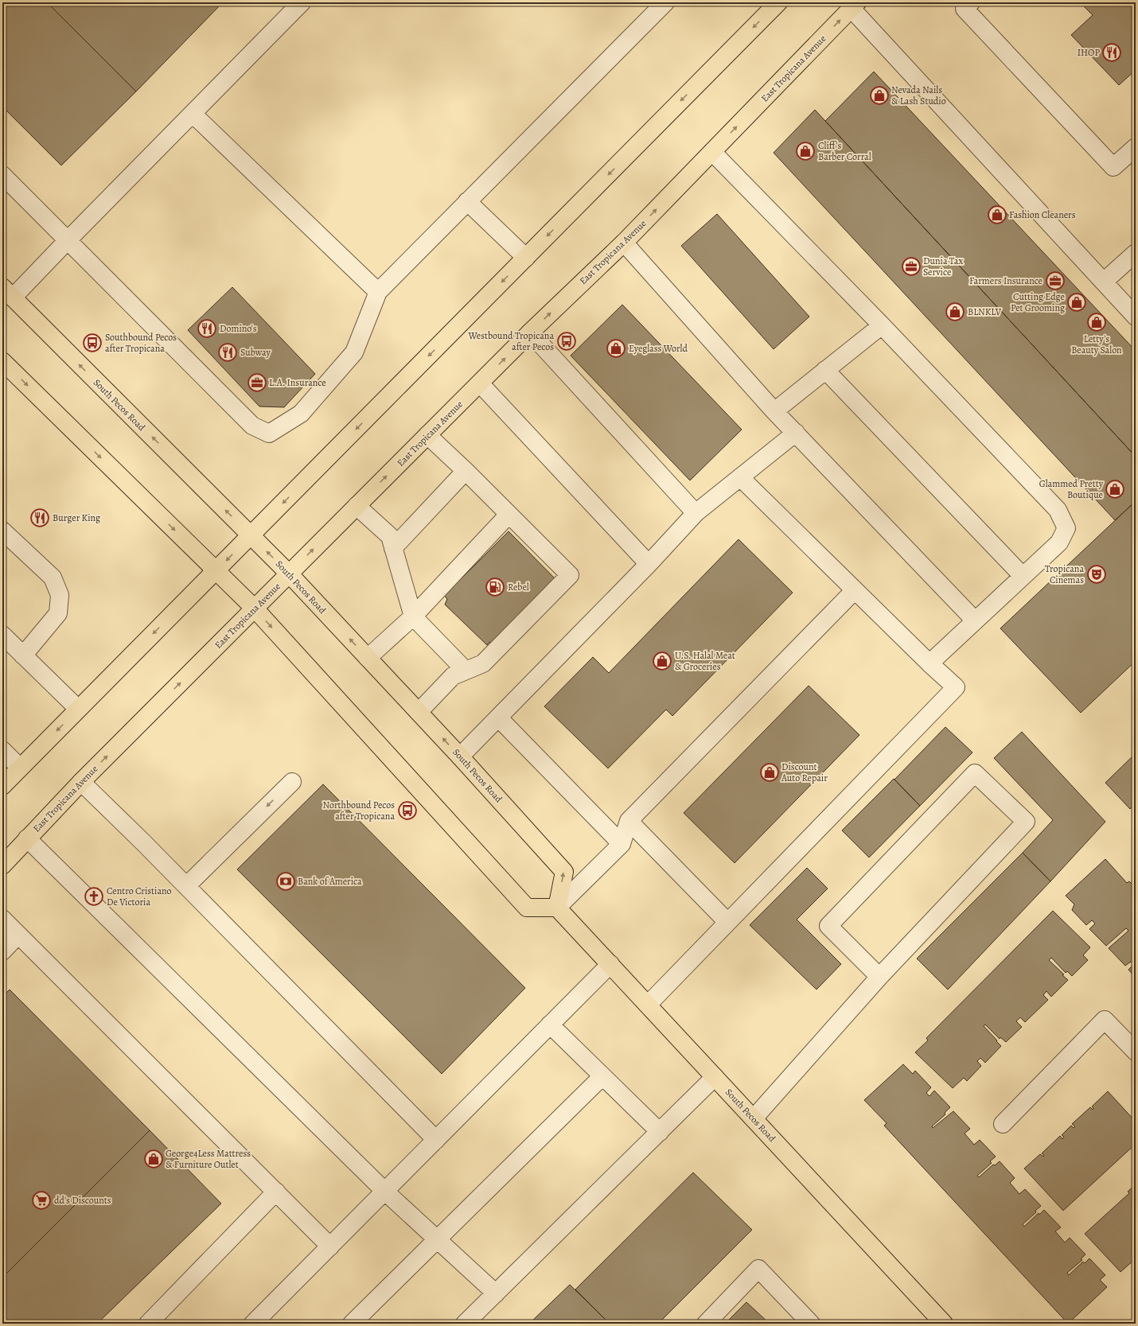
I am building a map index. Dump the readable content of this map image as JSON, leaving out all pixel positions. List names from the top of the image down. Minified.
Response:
{"streets":{"main road":["East Tropicana Avenue","South Pecos Road"]},"crossings":[["East Tropicana Avenue","South Pecos Road"]],"places":{"restaurant":["IHOP","Domino's","Subway","Burger King"],"shop":["Nevada Nails & Lash Studio","Cliff's Barber Corral","Fashion Cleaners","Cutting Edge Pet Grooming","BLNKLV","Letty's Beauty Salon","Eyeglass World","Glammed Pretty Boutique","U.S. Halal Meat & Groceries","Discount Auto Repair","George4Less Mattress & Furniture Outlet"],"office":["Dunia Tax Service","Farmers Insurance","L.A. Insurance"],"bus stop":["Westbound Tropicana after Pecos","Southbound Pecos after Tropicana","Northbound Pecos after Tropicana"],"theatre":["Tropicana Cinemas"],"fuel station":["Rebel"],"bank":["Bank of America"],"church":["Centro Cristiano De Victoria"],"supermarket":["dd's Discounts"]}}
